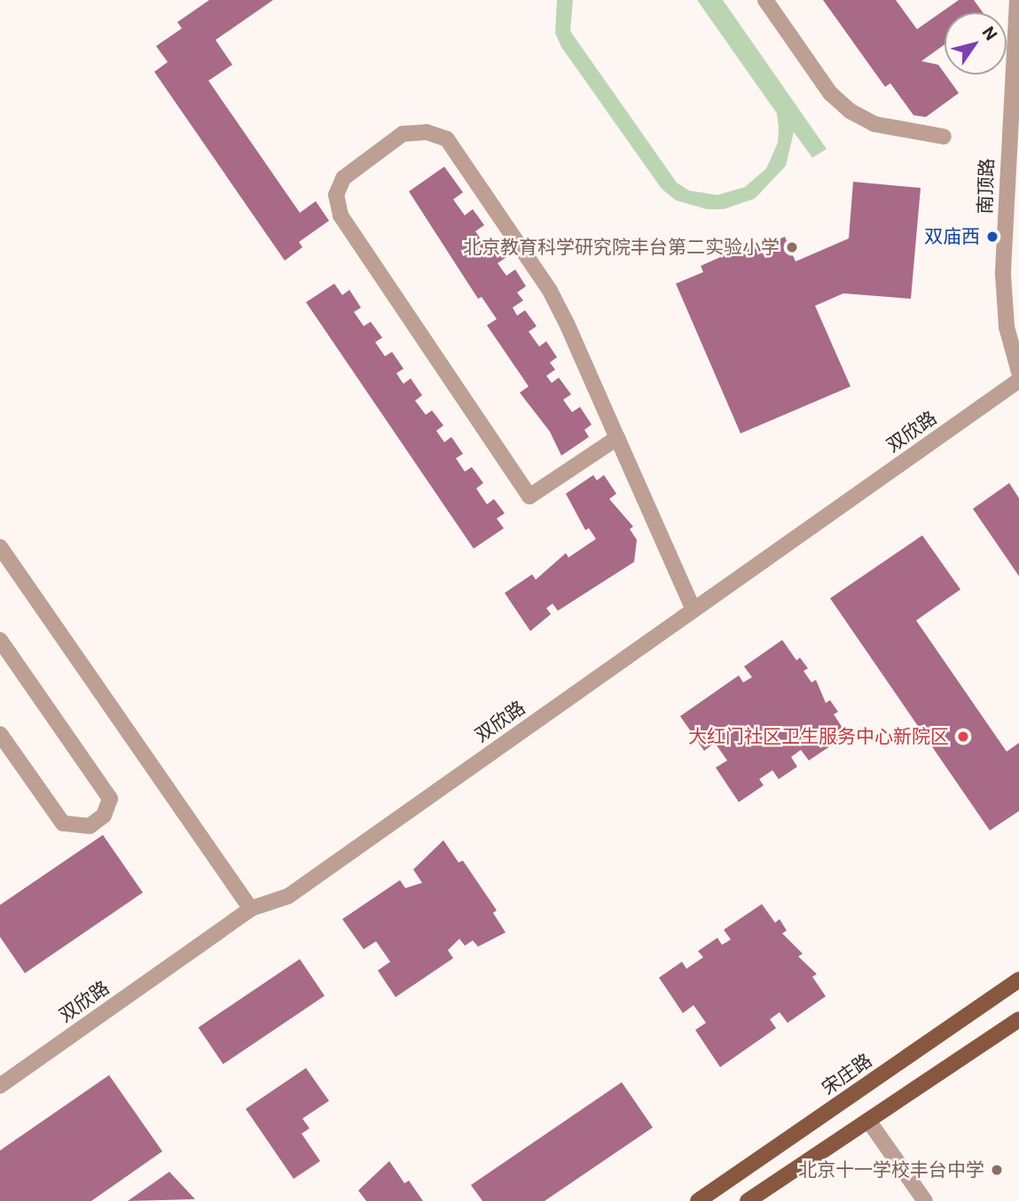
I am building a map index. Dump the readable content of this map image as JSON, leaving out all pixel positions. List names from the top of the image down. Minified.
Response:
{"streets":{"main road":["宋庄路"],"street":["南顶路","双欣路"]},"places":["双庙西","北京教育科学研究院丰台第二实验小学","大红门社区卫生服务中心新院区","北京十一学校丰台中学"],"north":"top right"}
